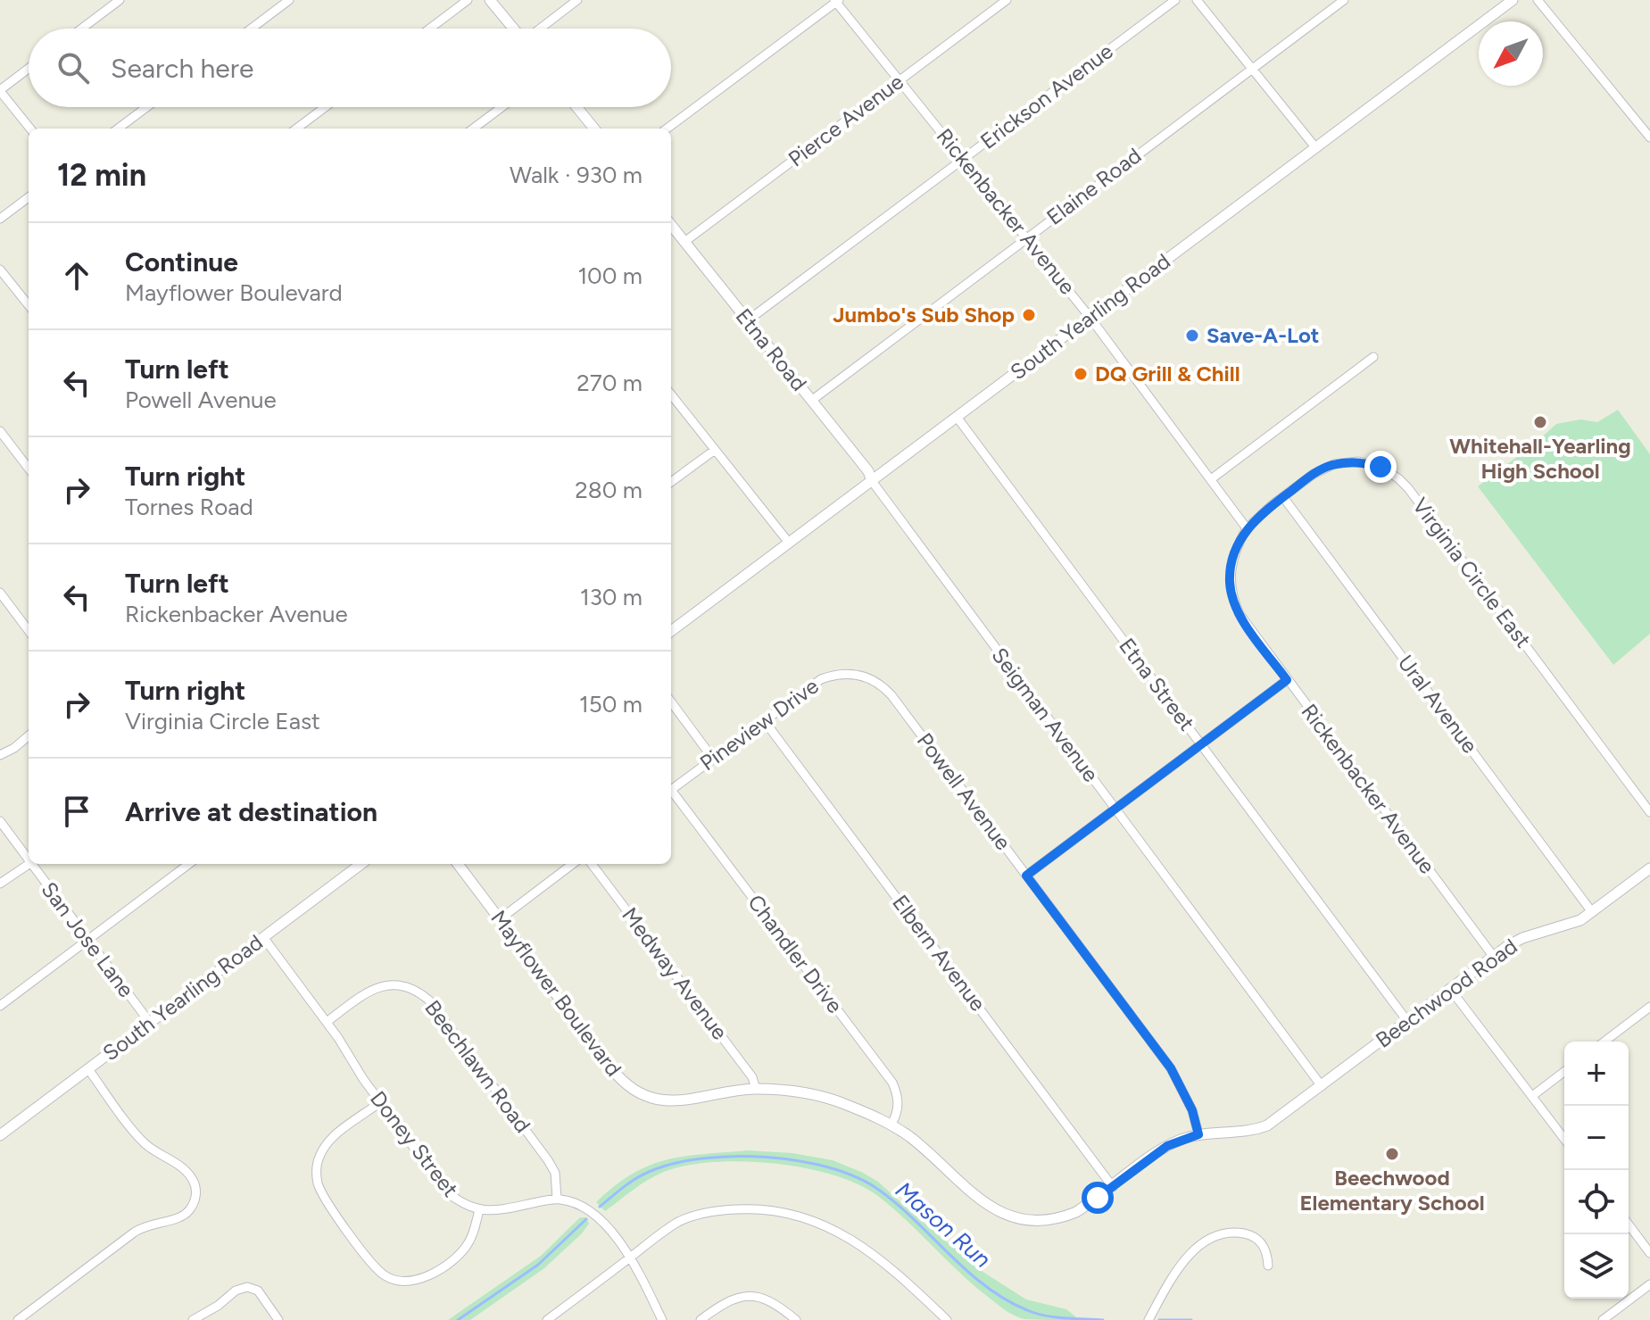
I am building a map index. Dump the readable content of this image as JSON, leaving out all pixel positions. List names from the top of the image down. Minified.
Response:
{"streets":{"street":["Erickson Avenue","Pierce Avenue","Elaine Road","Rickenbacker Avenue","South Yearling Road","Etna Road","Virginia Circle East","Etna Street","Ural Avenue","Seigman Avenue","Pineview Drive","Powell Avenue","San Jose Lane","Elbern Avenue","Chandler Drive","Medway Avenue","Mayflower Boulevard","Beechwood Road","Beechlawn Road","Doney Street"]},"crossings":[["Erickson Avenue","Rickenbacker Avenue"],["Erickson Avenue","Etna Road"],["Pierce Avenue","Rickenbacker Avenue"],["Pierce Avenue","Etna Road"],["Elaine Road","Rickenbacker Avenue"],["Elaine Road","Etna Road"],["Rickenbacker Avenue","South Yearling Road"],["Rickenbacker Avenue","Virginia Circle East"],["Rickenbacker Avenue","Beechwood Road"],["South Yearling Road","Etna Road"],["South Yearling Road","Etna Street"],["South Yearling Road","Seigman Avenue"],["South Yearling Road","San Jose Lane"],["South Yearling Road","Doney Street"],["Etna Road","Seigman Avenue"],["Virginia Circle East","Ural Avenue"],["Etna Street","Beechwood Road"],["Ural Avenue","Beechwood Road"],["Seigman Avenue","Mayflower Boulevard"],["Seigman Avenue","Beechwood Road"],["Pineview Drive","Powell Avenue"],["Pineview Drive","Elbern Avenue"],["Powell Avenue","Mayflower Boulevard"],["Elbern Avenue","Mayflower Boulevard"],["Chandler Drive","Mayflower Boulevard"],["Medway Avenue","Mayflower Boulevard"],["Mayflower Boulevard","Beechwood Road"],["Beechlawn Road","Doney Street"]],"water":["Mason Run"],"places":["Jumbo's Sub Shop","Save-A-Lot","DQ Grill & Chill","Whitehall-Yearling High School","Beechwood Elementary School"],"north":"bottom left","page":{"search":"Search here","heading":["12 min","Walk · 930 m"],"list":[["Continue","Mayflower Boulevard","100 m"],["Turn left","Powell Avenue","270 m"],["Turn right","Tornes Road","280 m"],["Turn left","Rickenbacker Avenue","130 m"],["Turn right","Virginia Circle East","150 m"],"Arrive at destination"],"map_buttons":["+","−"]}}
